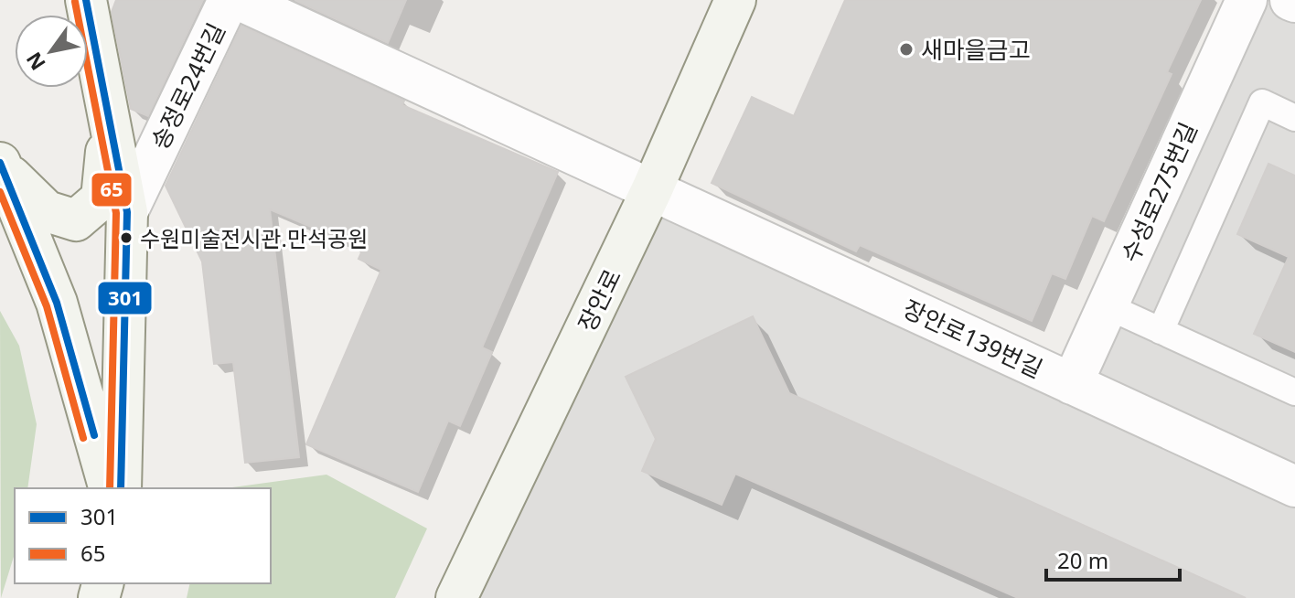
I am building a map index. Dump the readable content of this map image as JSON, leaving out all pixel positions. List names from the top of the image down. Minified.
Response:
{"streets":{"main road":["장안로"],"street":["송정로24번길","수성로275번길","장안로139번길"]},"crossings":[["수성로275번길","장안로139번길"],["장안로","장안로139번길"]],"places":["새마을금고","수원미술전시관.만석공원"],"lines":["transit line 301","transit line 65"],"legend":["301","65"],"scale_bar":"20 m","north":"bottom left"}
